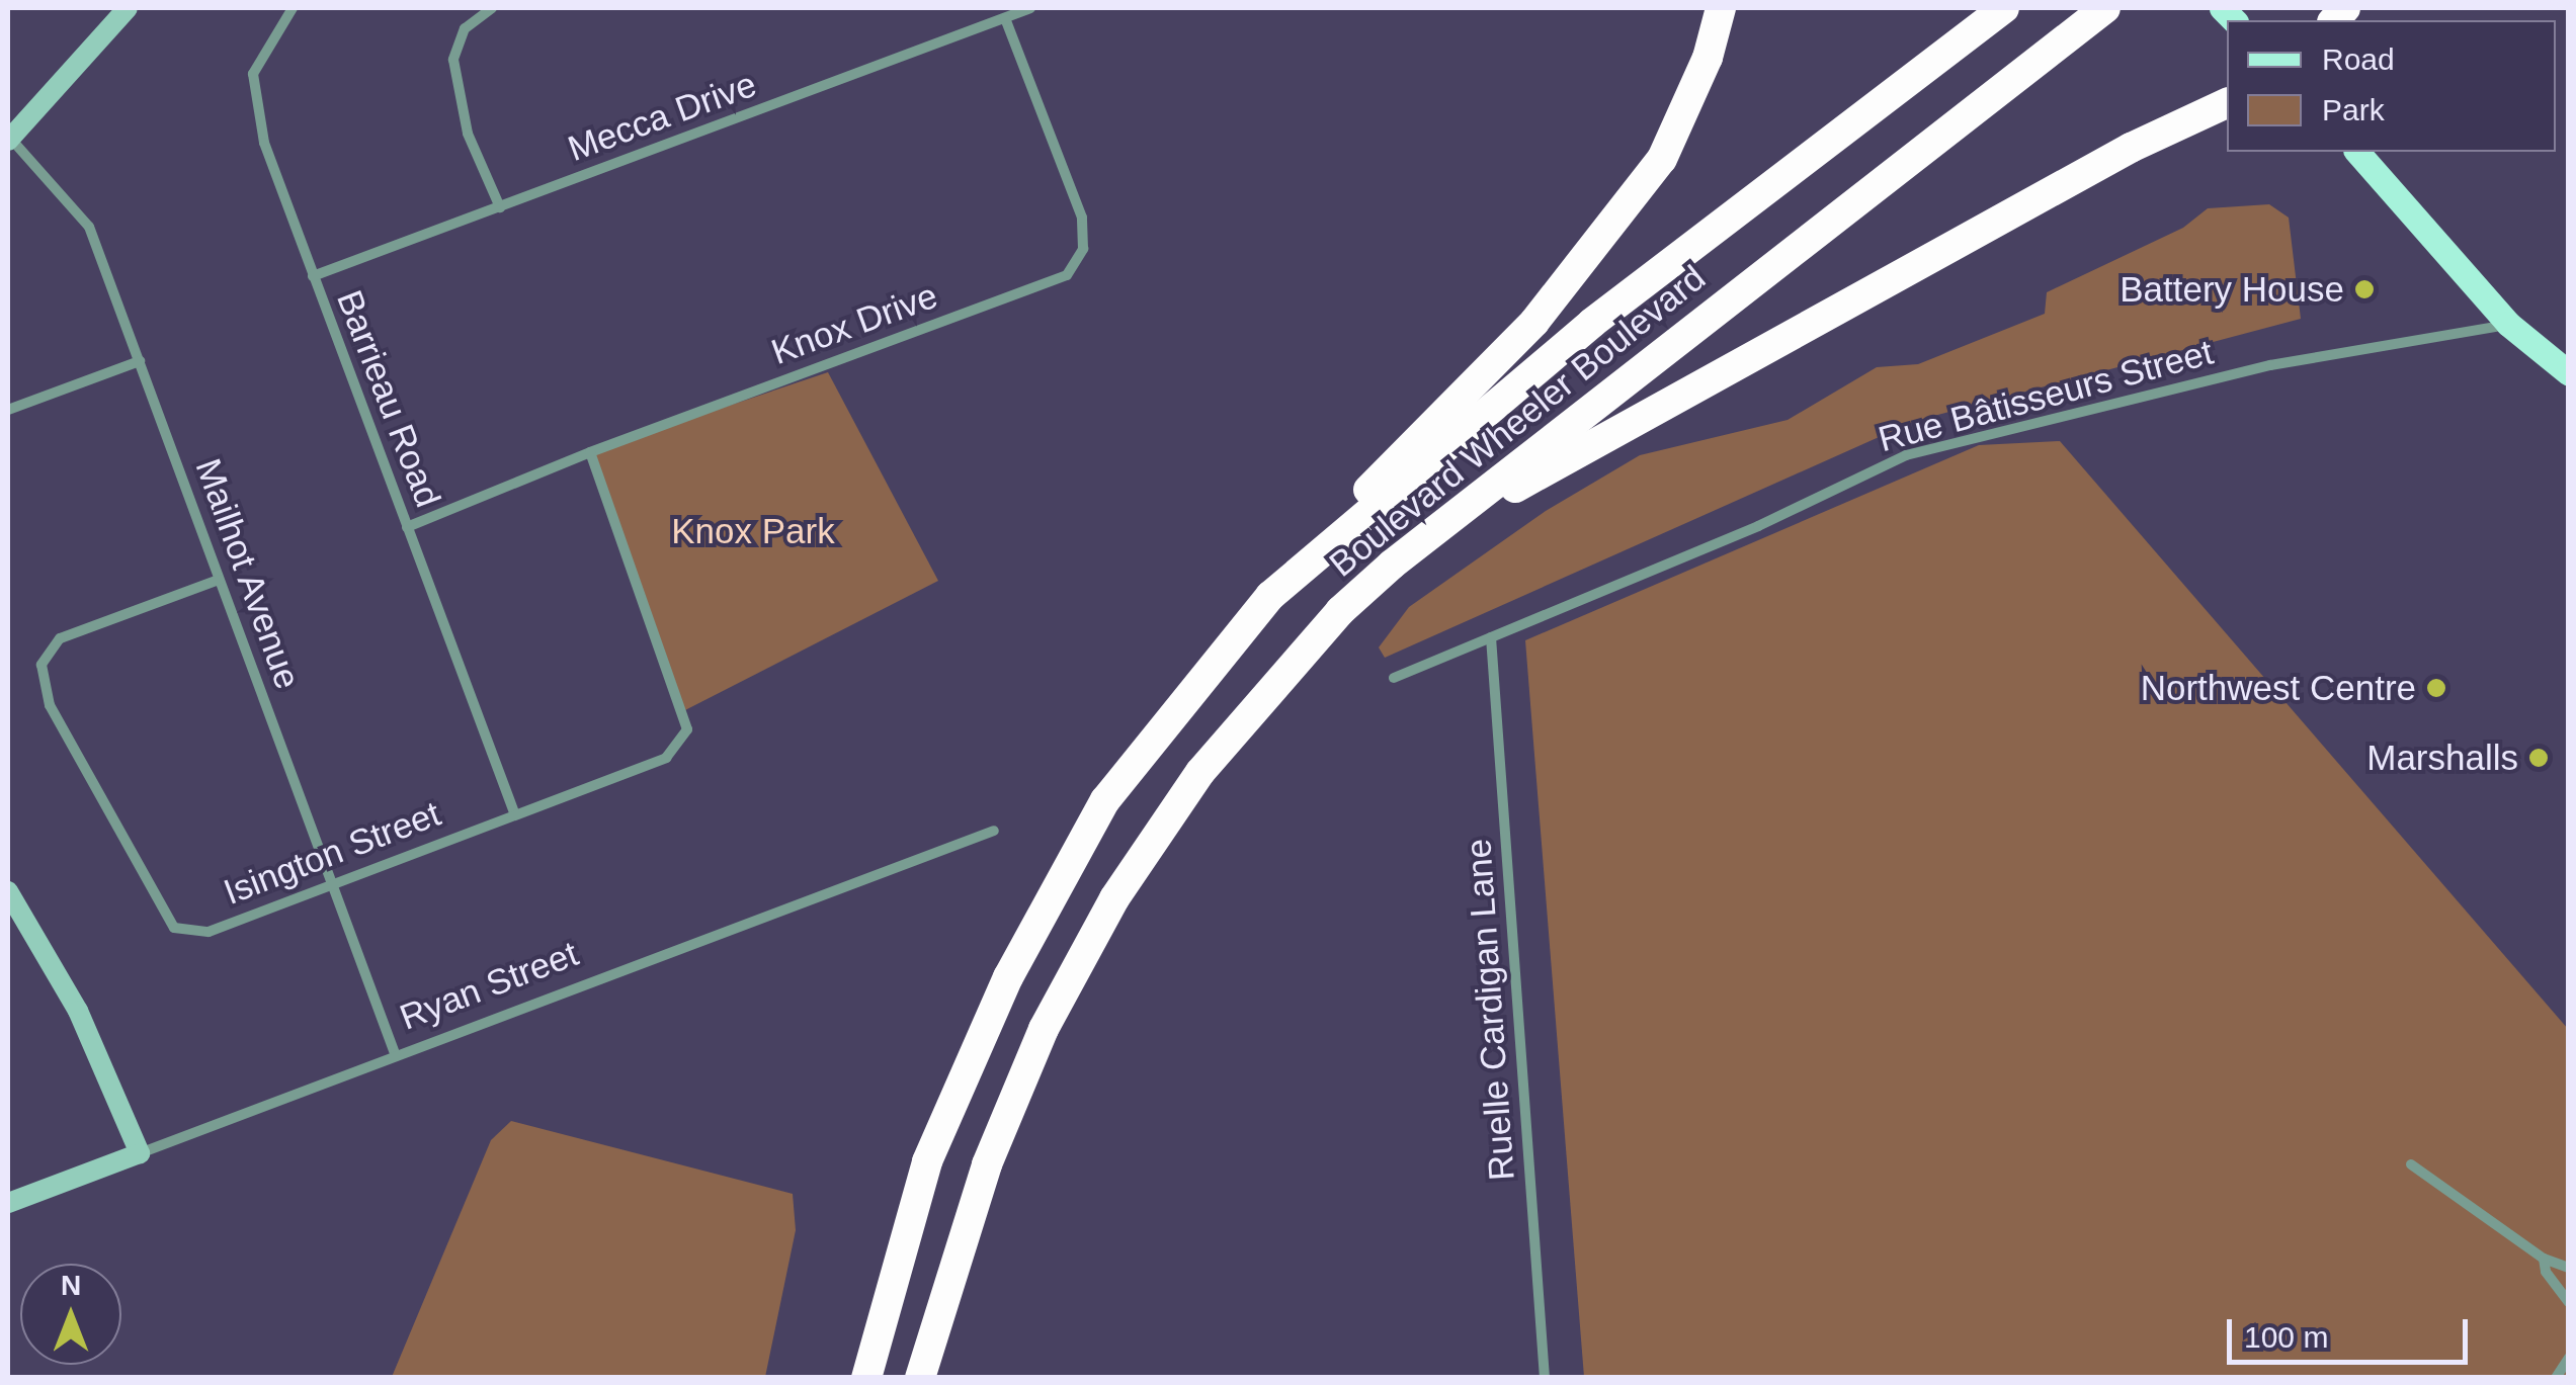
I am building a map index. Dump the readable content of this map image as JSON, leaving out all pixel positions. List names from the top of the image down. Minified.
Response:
{"streets":{"highway":["Boulevard Wheeler Boulevard"],"street":["Mecca Drive","Knox Drive","Rue Bâtisseurs Street","Barrieau Road","Mailhot Avenue","Isington Street","Ryan Street","Ruelle Cardigan Lane"]},"crossings":[["Mecca Drive","Knox Drive"],["Mecca Drive","Barrieau Road"],["Knox Drive","Barrieau Road"],["Knox Drive","Isington Street"],["Rue Bâtisseurs Street","Ruelle Cardigan Lane"],["Barrieau Road","Isington Street"],["Mailhot Avenue","Isington Street"],["Mailhot Avenue","Ryan Street"]],"parks":["Knox Park"],"places":["Battery House","Northwest Centre","Marshalls"],"legend":["Road","Park"],"scale_bar":"100 m","north":"top"}
